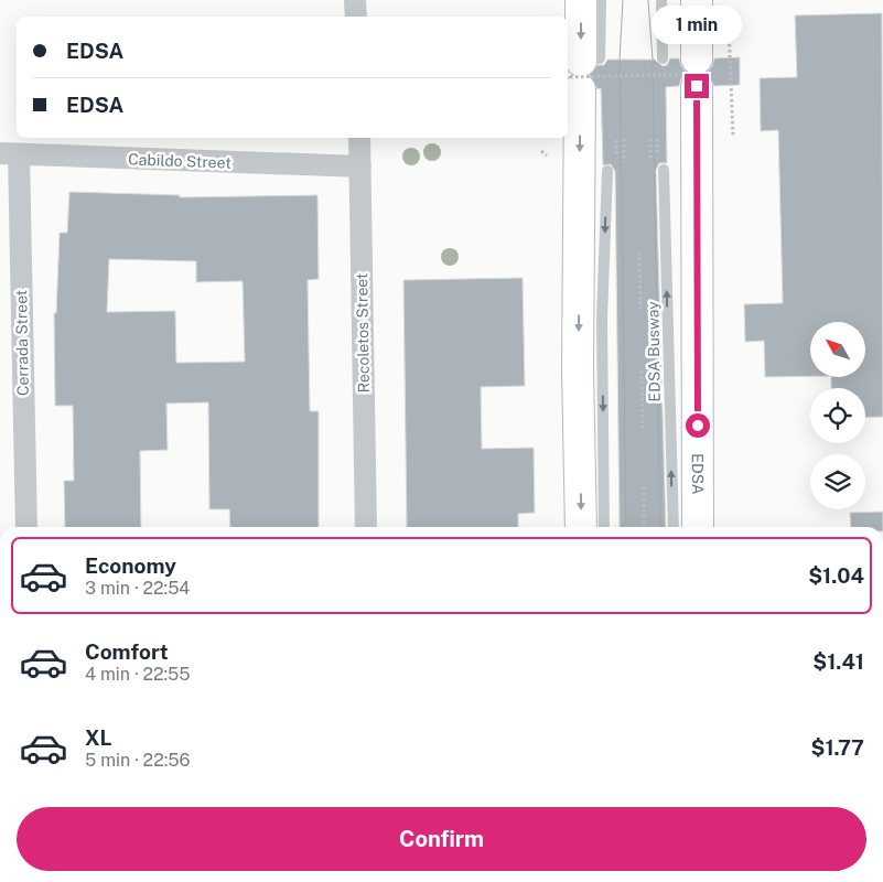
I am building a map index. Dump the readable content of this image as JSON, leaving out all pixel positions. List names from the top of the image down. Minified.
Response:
{"streets":{"highway":["EDSA"],"street":["Cabildo Street","Recoletos Street","Cerrada Street"],"lane":["EDSA Busway"]},"crossings":[["Cabildo Street","Recoletos Street"],["Cabildo Street","Cerrada Street"]],"north":"top left","page":{"bubble":"1 min","banner":["EDSA","EDSA"],"list":[{"name":"Economy","note":"3 min · 22:54","value":"$1.04"},{"name":"Comfort","note":"4 min · 22:55","value":"$1.41"},{"name":"XL","note":"5 min · 22:56","value":"$1.77"}],"buttons":"Confirm"}}
